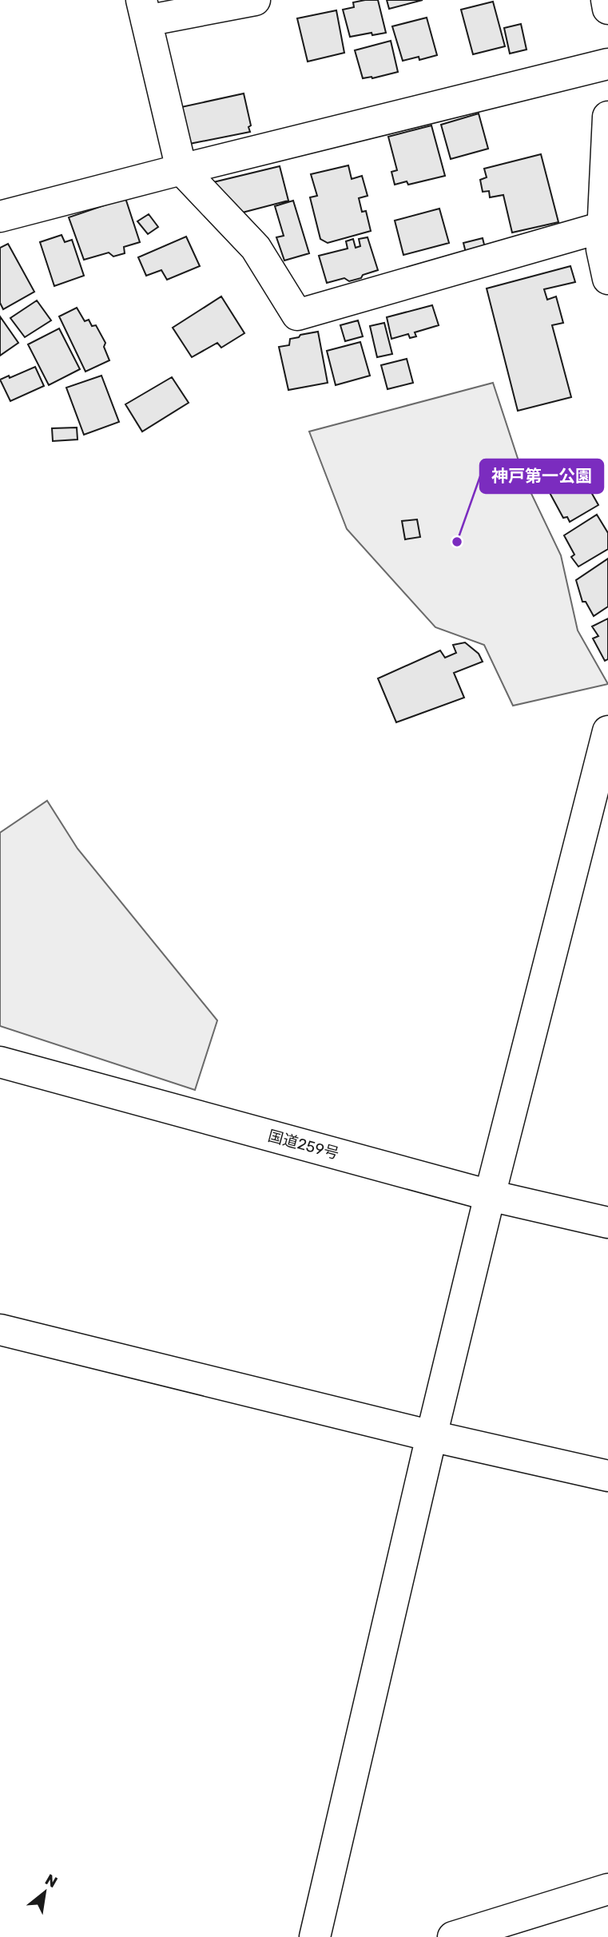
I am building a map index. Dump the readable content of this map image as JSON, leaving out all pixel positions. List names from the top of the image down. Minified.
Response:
{"streets":{"main road":["国道259号"]},"places":["神戸第一公園"],"north":"top right"}
